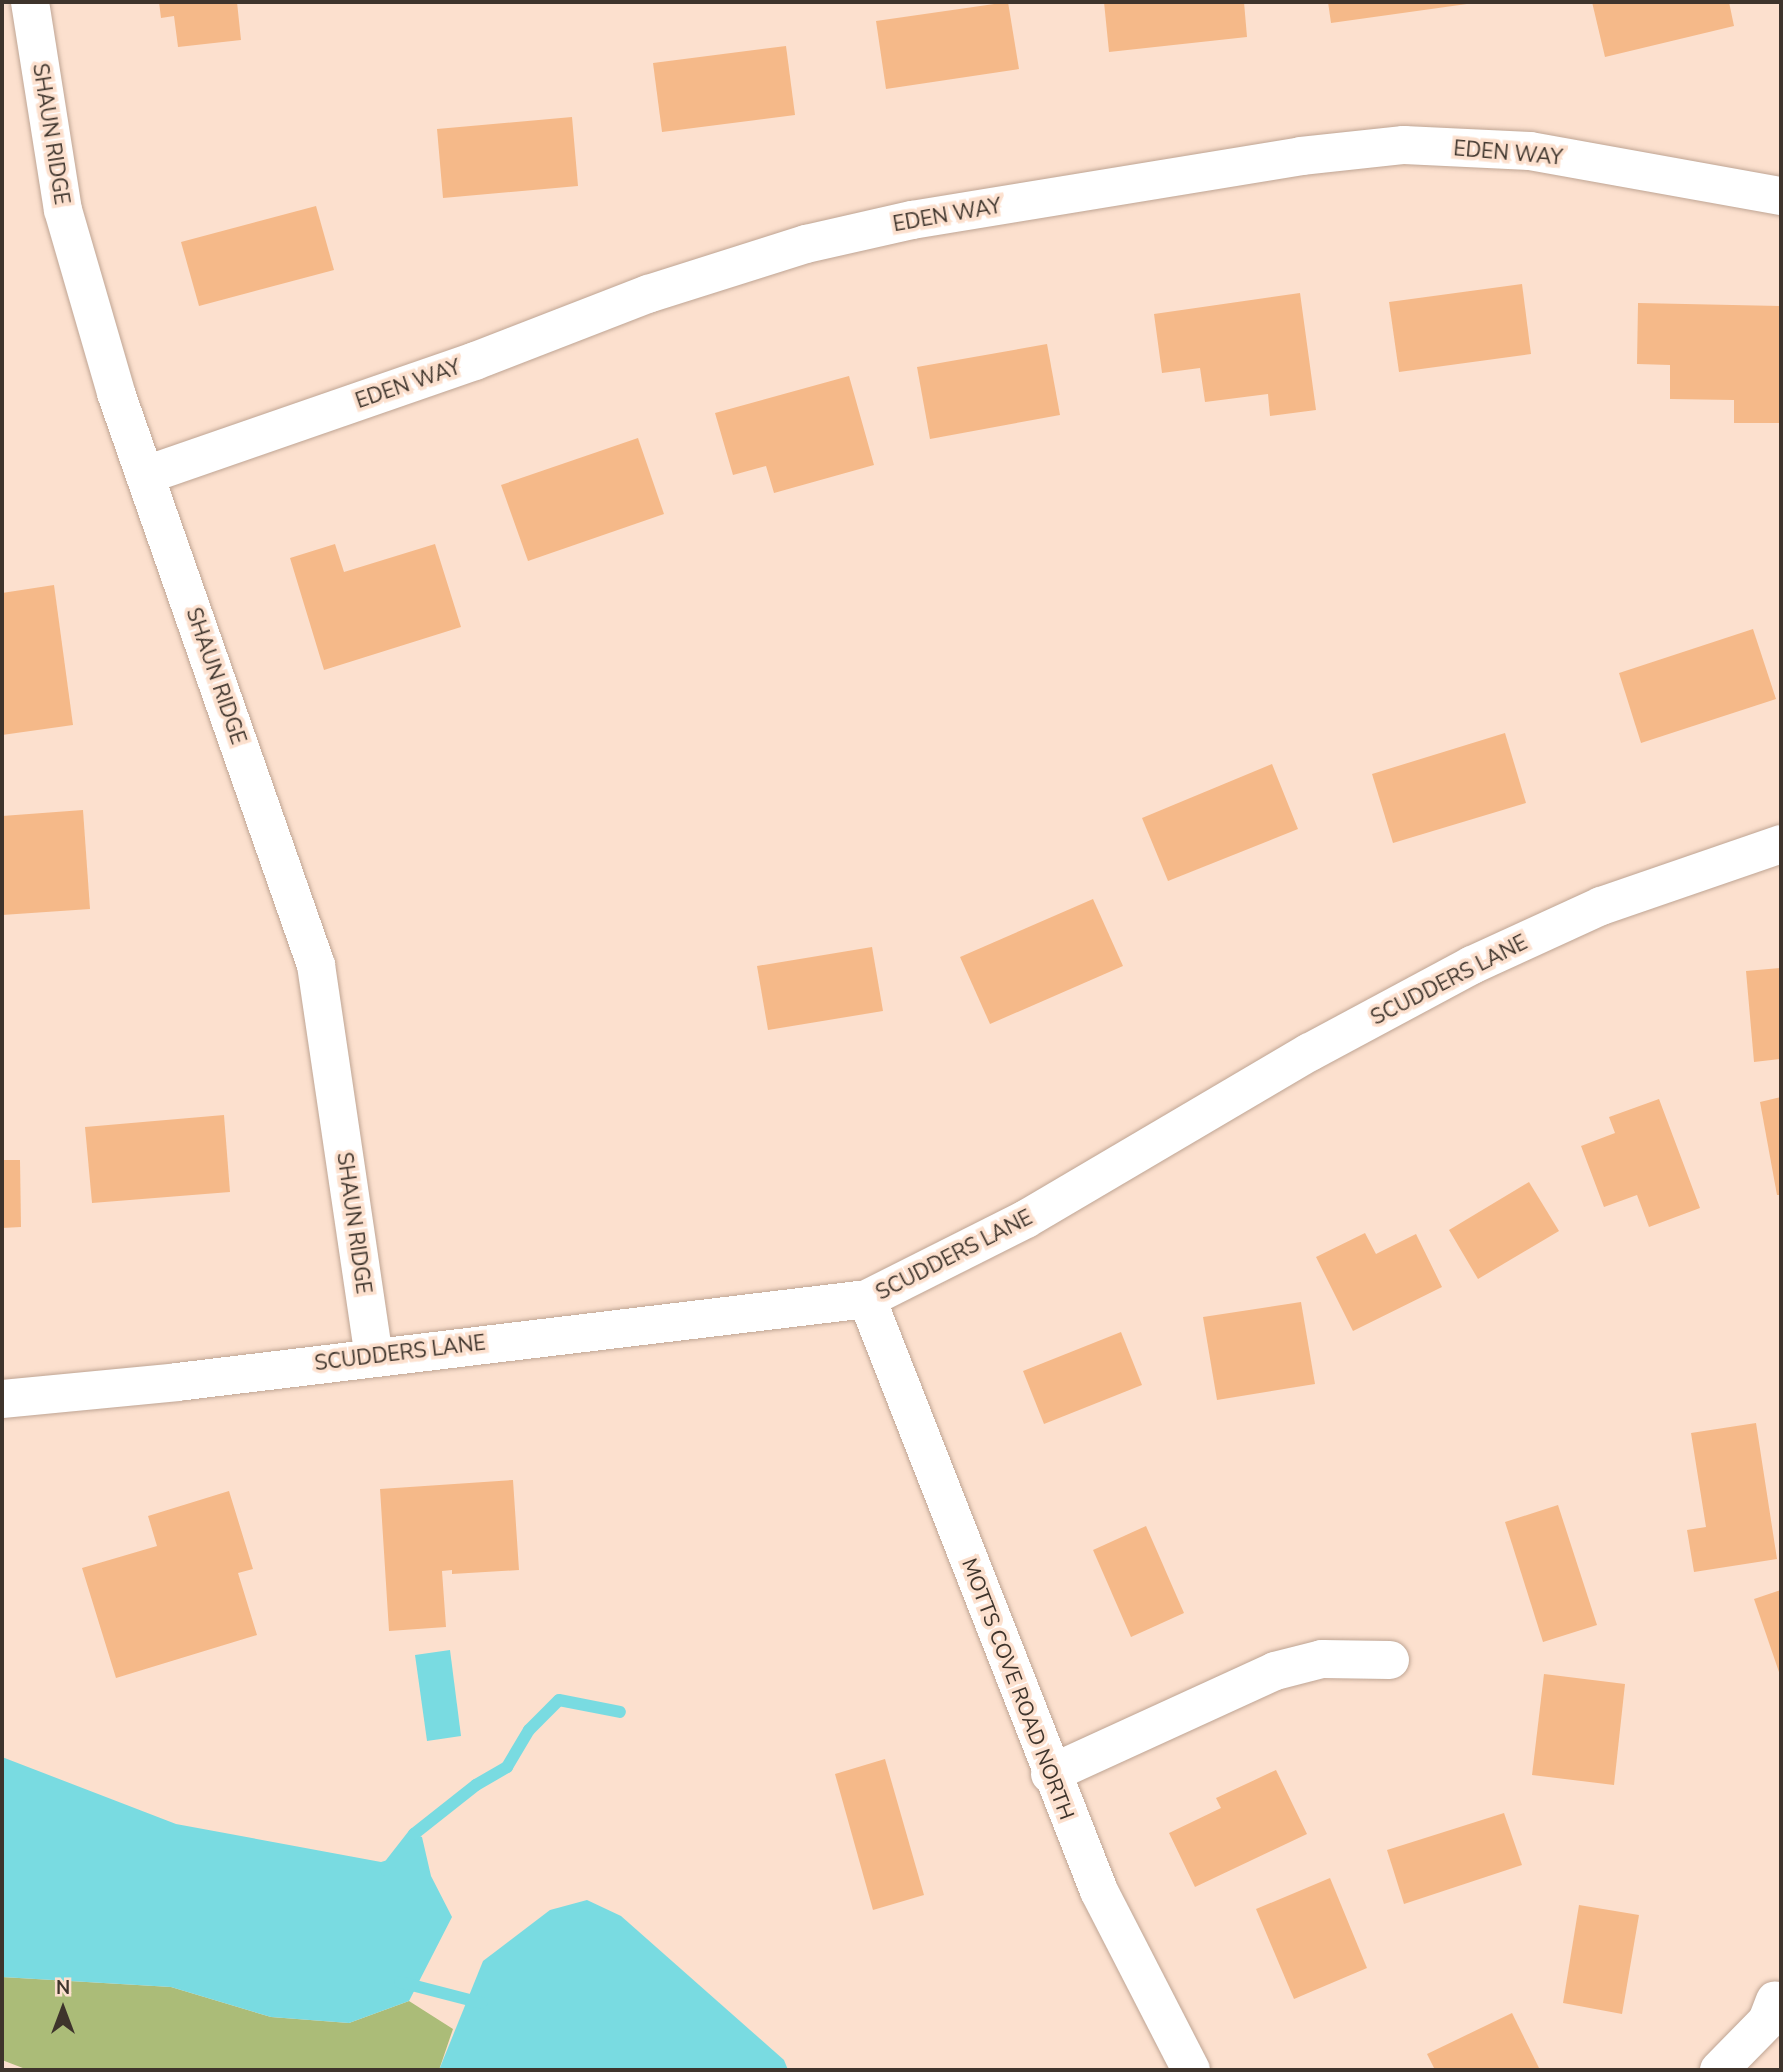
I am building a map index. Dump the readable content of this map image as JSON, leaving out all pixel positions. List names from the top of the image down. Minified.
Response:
{"streets":{"street":["SHAUN RIDGE","EDEN WAY","SCUDDERS LANE","MOTTS COVE ROAD NORTH"]},"crossings":[["SHAUN RIDGE","EDEN WAY"],["SHAUN RIDGE","SCUDDERS LANE"],["SCUDDERS LANE","MOTTS COVE ROAD NORTH"]],"north":"top"}
